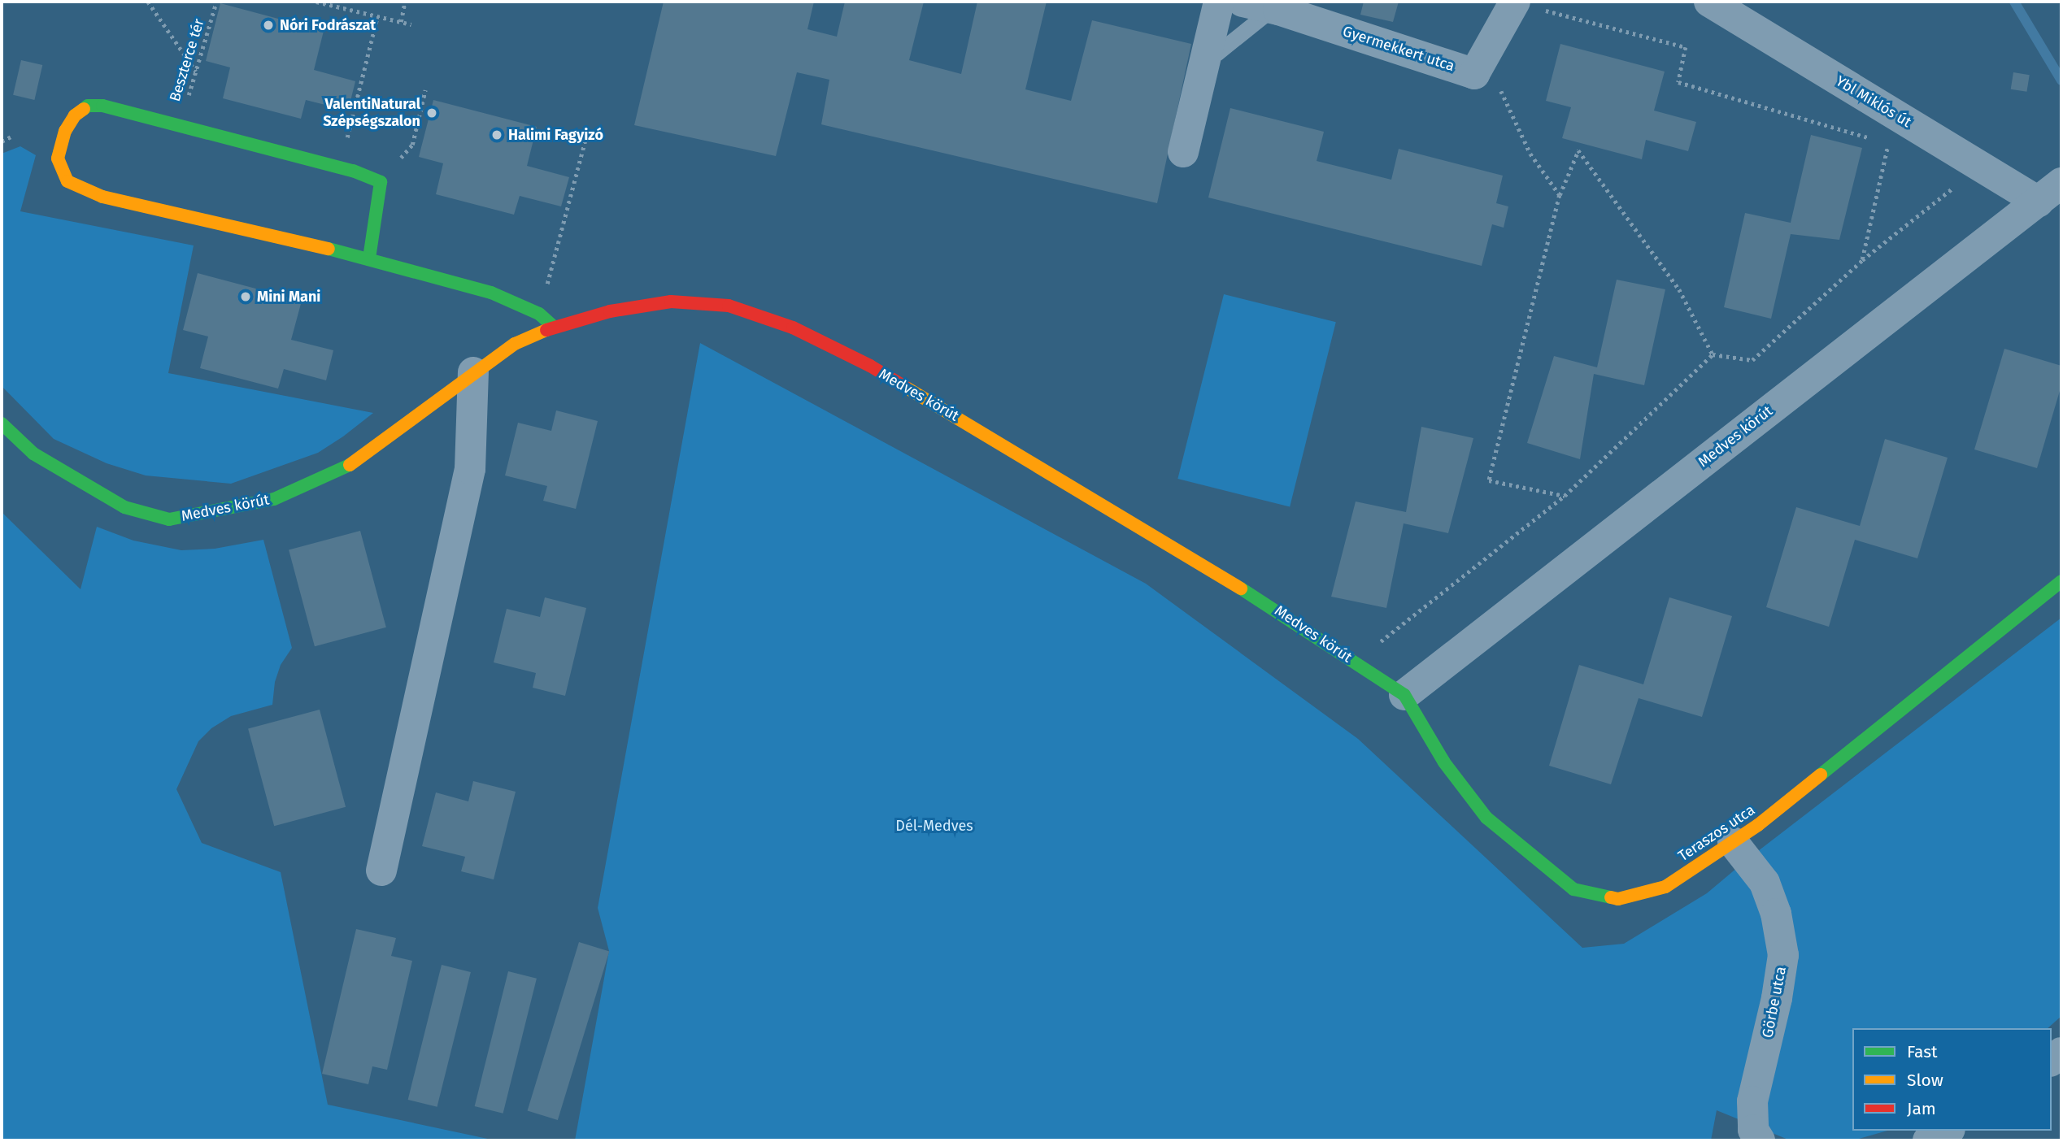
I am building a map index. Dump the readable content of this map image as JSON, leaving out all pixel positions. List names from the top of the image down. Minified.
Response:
{"streets":{"street":["Gyermekkert utca","Ybl Miklós út","Medves körút","Teraszos utca","Görbe utca"],"path":["Beszterce tér"]},"crossings":[["Ybl Miklós út","Medves körút"],["Medves körút","Teraszos utca"],["Teraszos utca","Görbe utca"]],"parks":["Dél-Medves"],"places":["Nóri Fodrászat","ValentiNatural Szépségszalon","Halimi Fagyizó","Mini Mani"],"legend":["Fast","Slow","Jam"]}
